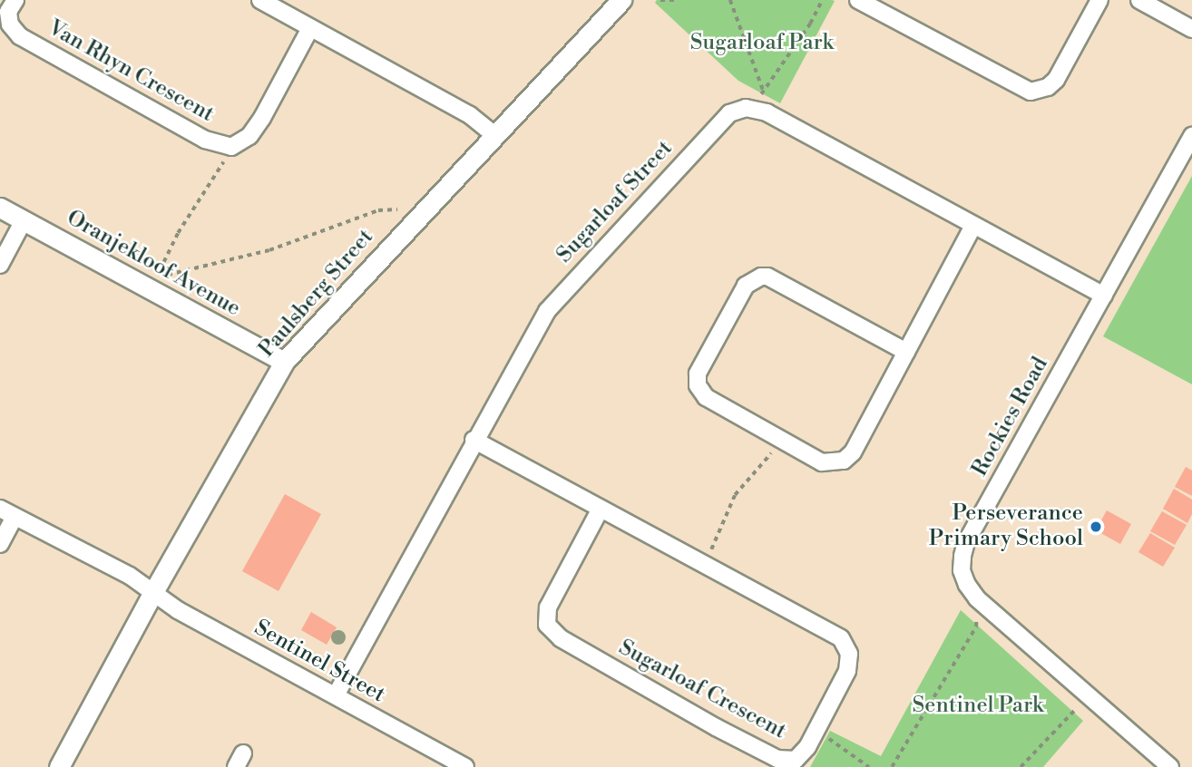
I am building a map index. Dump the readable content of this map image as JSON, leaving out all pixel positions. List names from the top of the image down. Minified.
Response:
{"streets":{"street":["Van Rhyn Crescent","Sugarloaf Street","Oranjekloof Avenue","Paulsberg Street","Rockies Road","Sentinel Street","Sugarloaf Crescent"]},"crossings":[["Sugarloaf Street","Sentinel Street"],["Sugarloaf Street","Sugarloaf Crescent"],["Oranjekloof Avenue","Paulsberg Street"],["Paulsberg Street","Sentinel Street"]],"parks":["Sugarloaf Park","Sentinel Park"],"places":["Perseverance Primary School"]}
